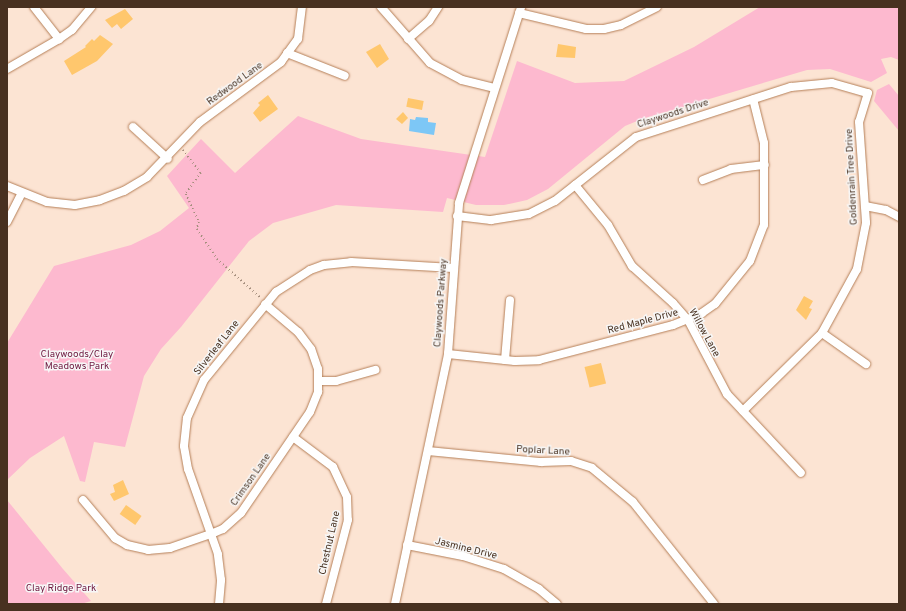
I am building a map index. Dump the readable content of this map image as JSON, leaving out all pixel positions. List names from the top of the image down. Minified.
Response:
{"streets":{"street":["Redwood Lane","Claywoods Drive","Goldenrain Tree Drive","Claywoods Parkway","Red Maple Drive","Willow Lane","Silverleaf Lane","Poplar Lane","Crimson Lane","Chestnut Lane","Jasmine Drive"]},"crossings":[["Claywoods Drive","Goldenrain Tree Drive"],["Claywoods Drive","Claywoods Parkway"],["Claywoods Drive","Red Maple Drive"],["Claywoods Drive","Willow Lane"],["Goldenrain Tree Drive","Willow Lane"],["Claywoods Parkway","Red Maple Drive"],["Claywoods Parkway","Silverleaf Lane"],["Claywoods Parkway","Poplar Lane"],["Claywoods Parkway","Jasmine Drive"],["Red Maple Drive","Willow Lane"],["Silverleaf Lane","Crimson Lane"],["Crimson Lane","Chestnut Lane"]],"parks":["Claywoods/Clay Meadows Park","Clay Ridge Park"]}
